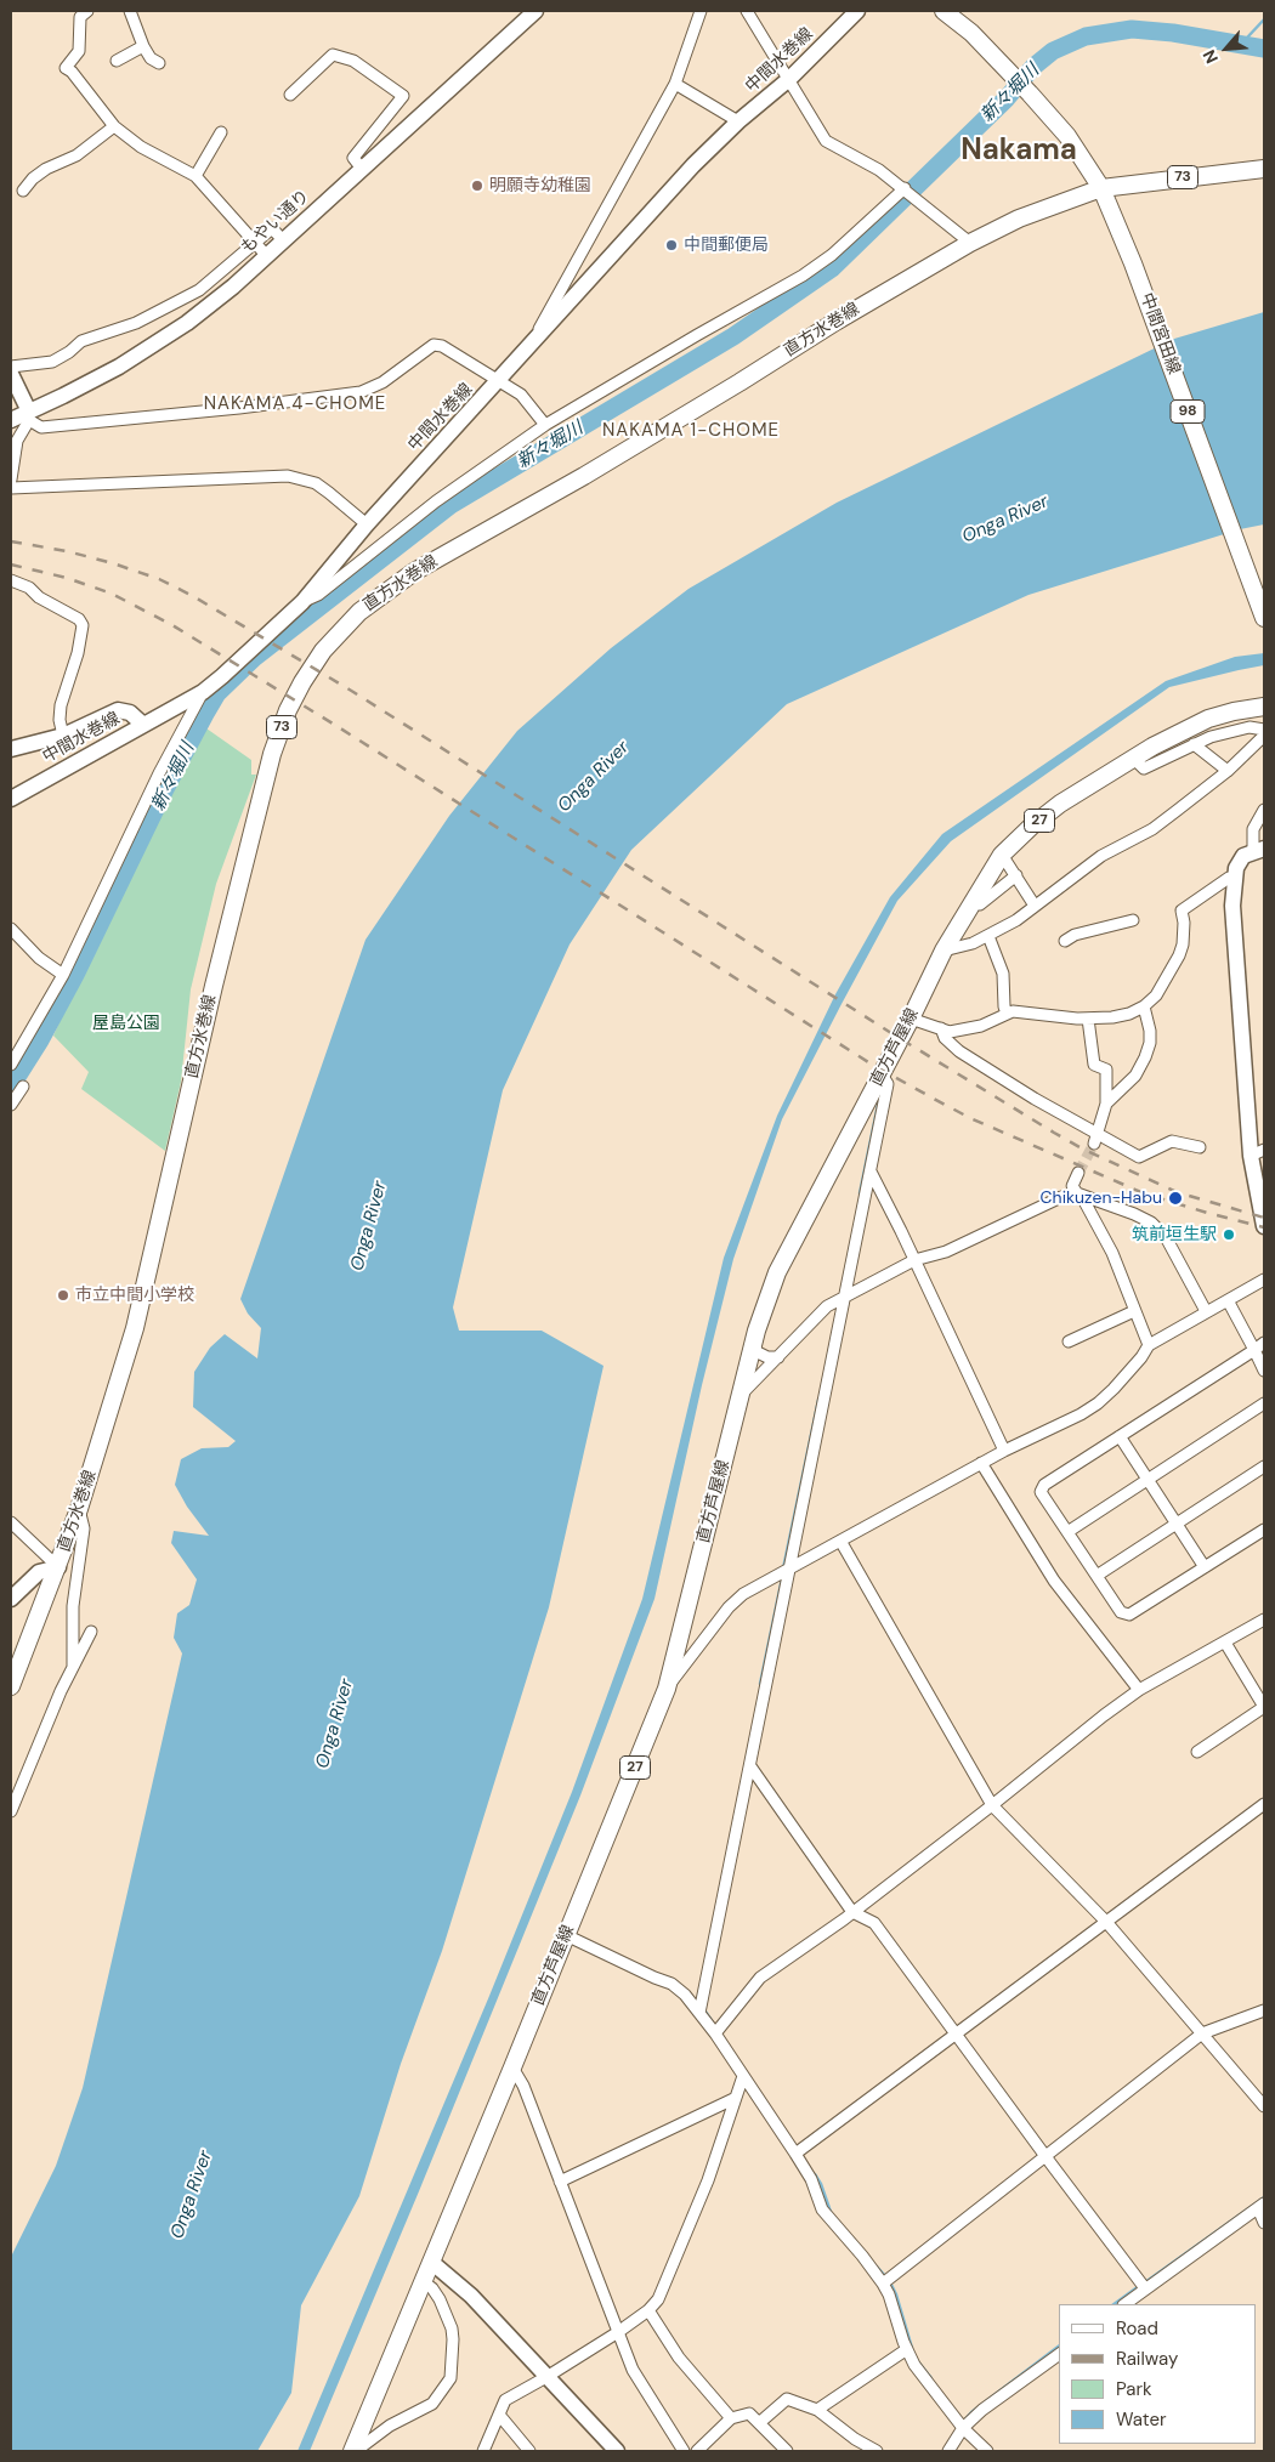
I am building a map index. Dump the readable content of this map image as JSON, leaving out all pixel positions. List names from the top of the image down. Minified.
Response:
{"streets":{"main road":["73","直方水巻線","中間宮田線","98","27","直方芦屋線"],"street":["中間水巻線","もやい通り"]},"crossings":[["直方水巻線","中間宮田線"]],"districts":["Nakama","NAKAMA 4-CHOME","NAKAMA 1-CHOME"],"water":["新々堀川","Onga River"],"parks":["屋島公園"],"places":["明願寺幼稚園","中間郵便局","Chikuzen-Habu","筑前垣生駅","市立中間小学校"],"legend":["Road","Railway","Park","Water"],"north":"bottom left"}
